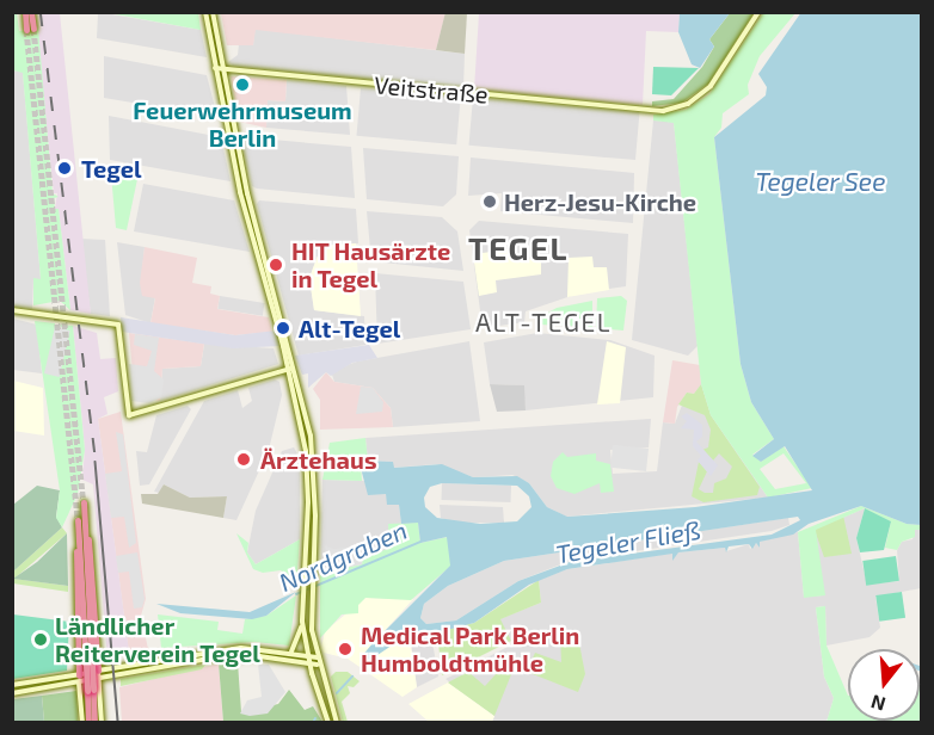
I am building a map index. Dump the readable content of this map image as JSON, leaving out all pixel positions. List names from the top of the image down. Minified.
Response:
{"streets":{"main road":["Veitstraße"]},"districts":["TEGEL","ALT-TEGEL"],"water":["Tegeler See","Tegeler Fließ","Nordgraben"],"places":["Feuerwehrmuseum Berlin","Tegel","Herz-Jesu-Kirche","HIT Hausärzte in Tegel","Alt-Tegel","Ärztehaus","Ländlicher Reiterverein Tegel","Medical Park Berlin Humboldtmühle"],"north":"bottom"}
